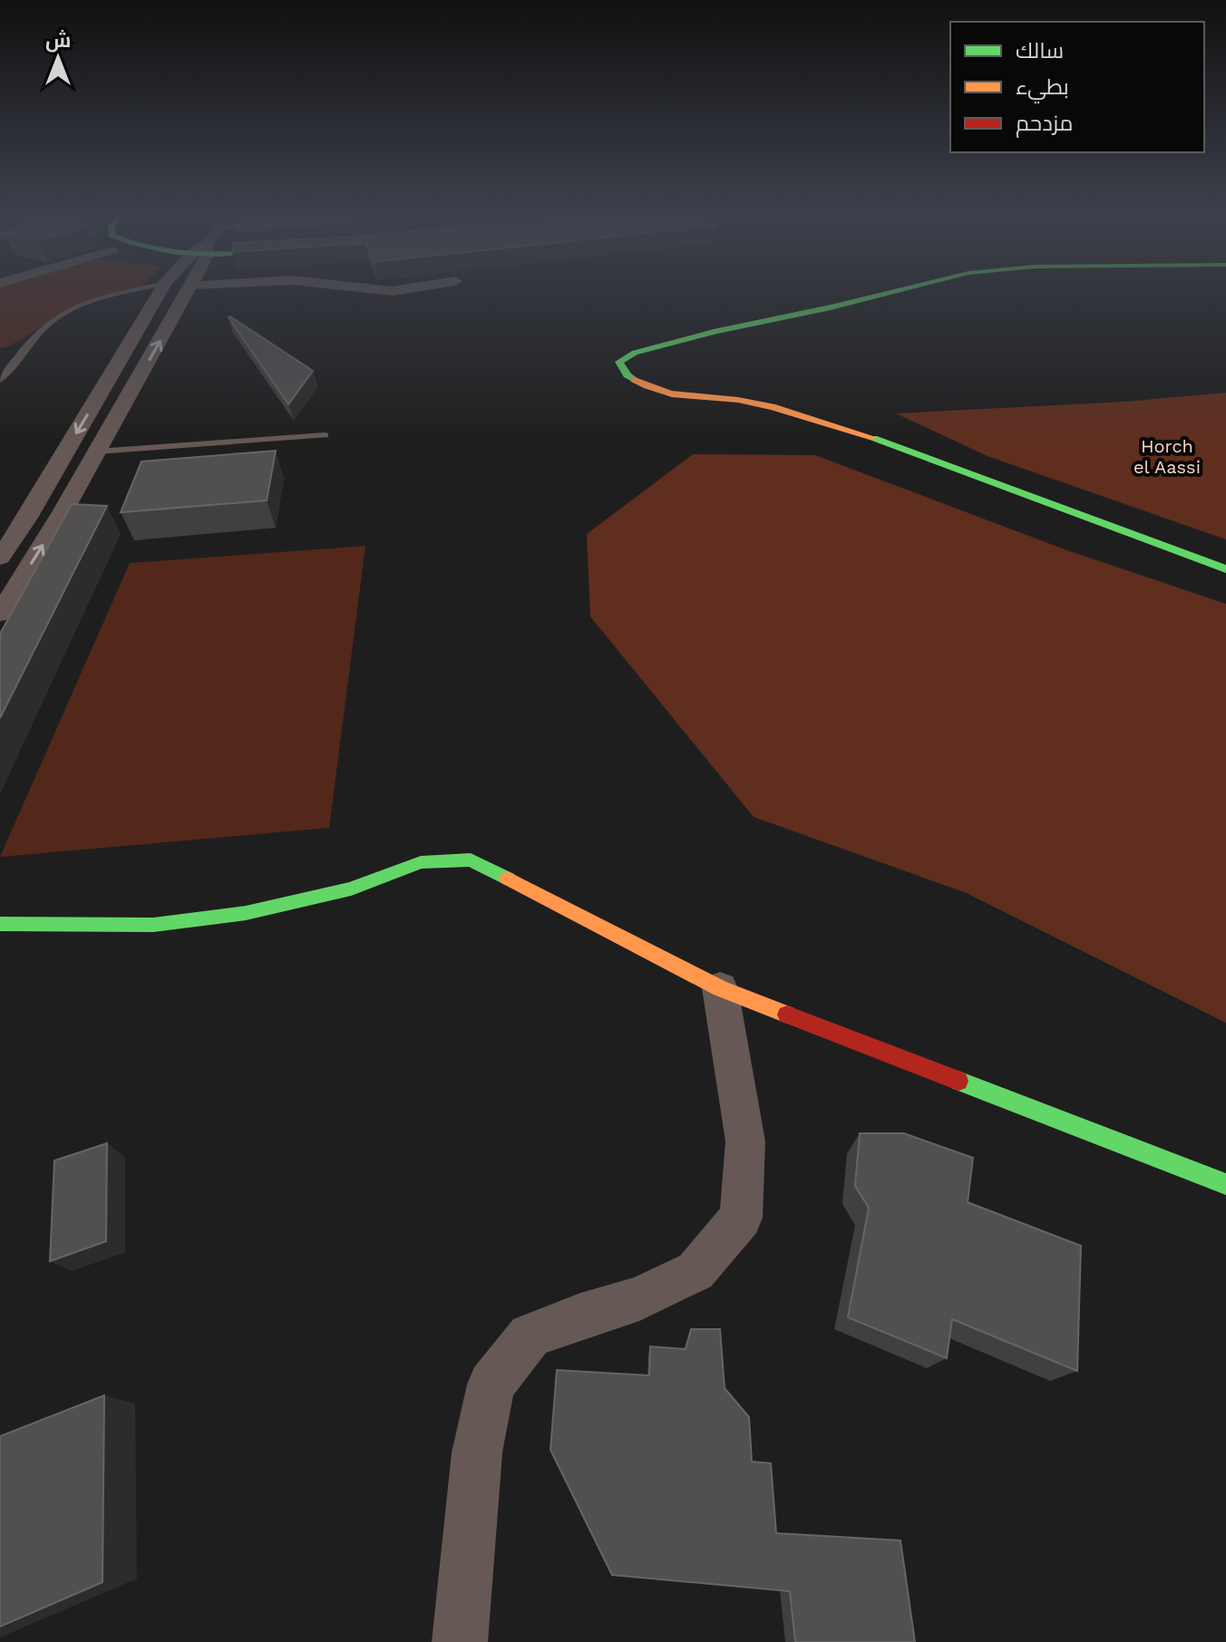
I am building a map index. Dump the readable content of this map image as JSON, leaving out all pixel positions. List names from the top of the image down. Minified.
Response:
{"parks":["Horch el Aassi"],"legend":["سالك","بطيء","مزدحم"],"north":"top"}
